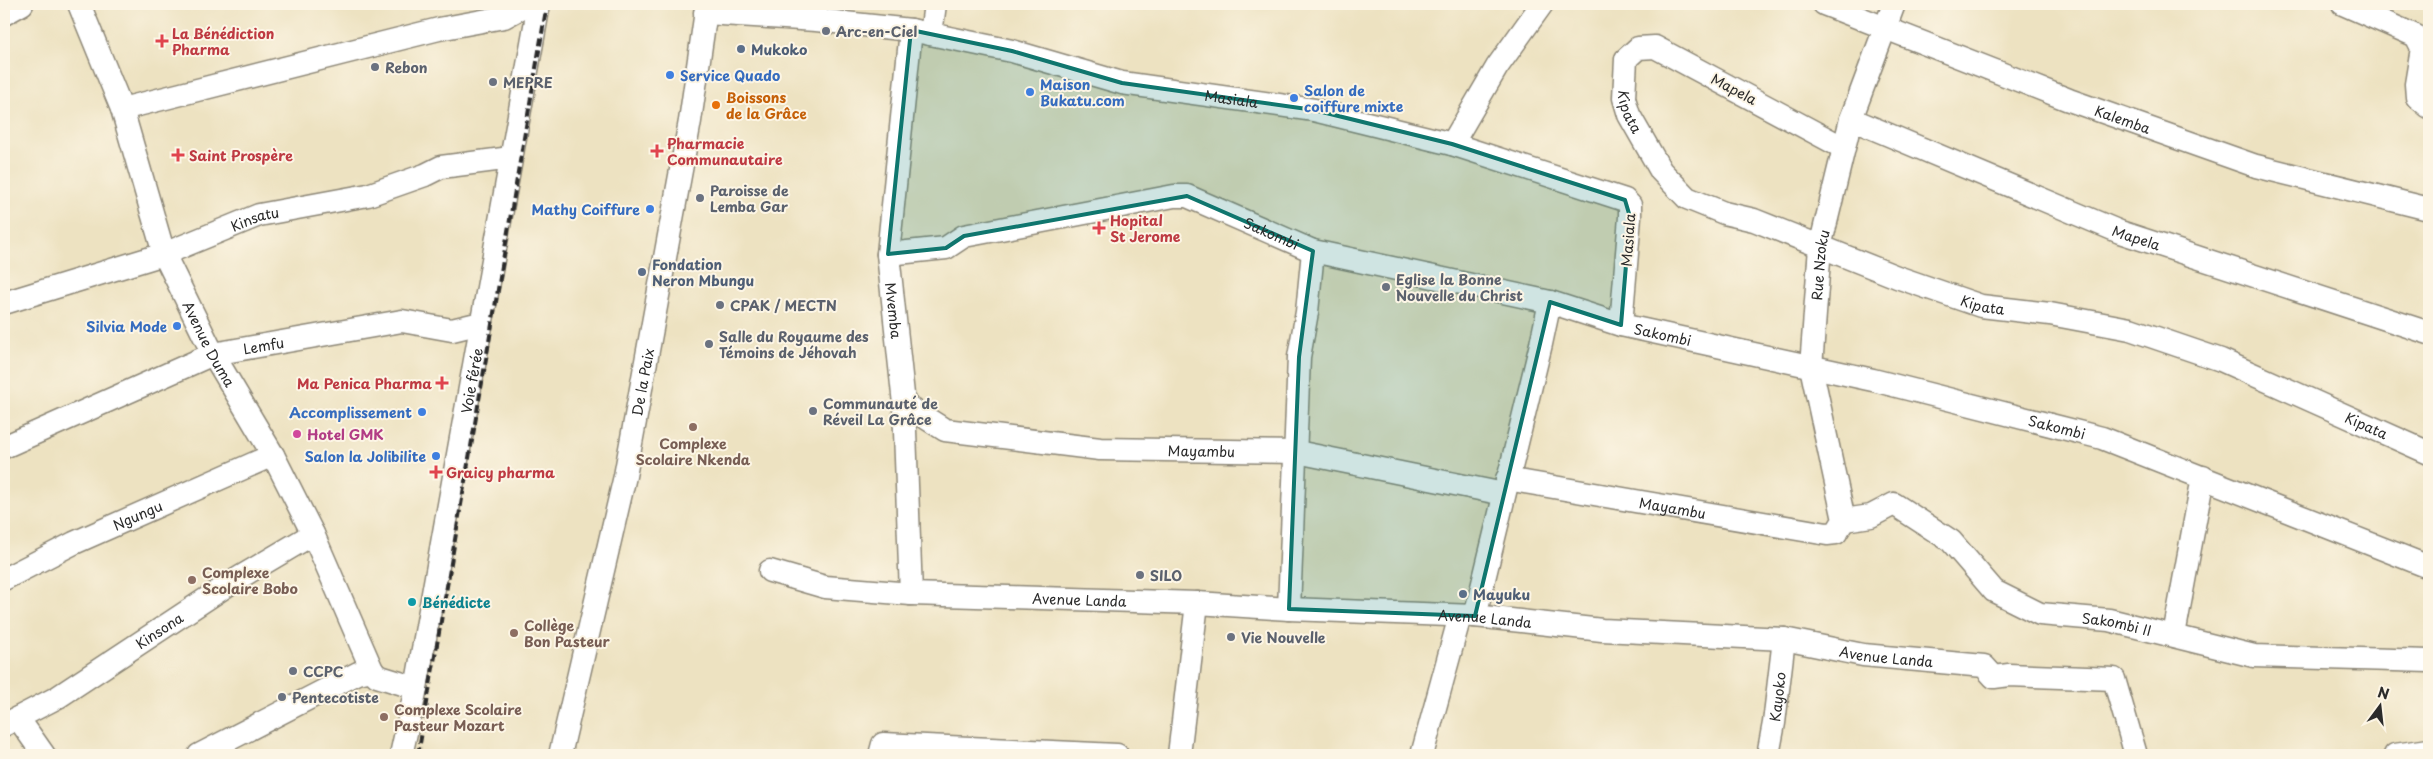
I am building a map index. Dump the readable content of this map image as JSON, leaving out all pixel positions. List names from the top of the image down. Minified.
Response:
{"streets":{"street":["Mapela","Masiala","Kipata","Kalemba","Kinsatu","Sakombi","Rue Nzoku","Mvemba","Avenue Duma","Lemfu","Voie férée","De la Paix","Mayambu","Ngungu","Avenue Landa","Sakombi II","Kinsona","Kayoko"]},"crossings":[["Mapela","Kipata"],["Mapela","Rue Nzoku"],["Masiala","Sakombi"],["Masiala","Mvemba"],["Masiala","De la Paix"],["Kipata","Rue Nzoku"],["Kalemba","Rue Nzoku"],["Kinsatu","Avenue Duma"],["Kinsatu","Voie férée"],["Sakombi","Rue Nzoku"],["Sakombi","Mvemba"],["Rue Nzoku","Mayambu"],["Rue Nzoku","Sakombi II"],["Mvemba","Mayambu"],["Mvemba","Avenue Landa"],["Avenue Duma","Lemfu"],["Avenue Duma","Ngungu"],["Avenue Duma","Kinsona"],["Lemfu","Voie férée"],["Mayambu","Sakombi II"],["Avenue Landa","Kayoko"]],"places":{"other":["Arc-en-Ciel","Mukoko","Rebon","Service Quado","MEPRE","Maison Bukatu.com","Salon de coiffure mixte","Boissons de la Grâce","Paroisse de Lemba Gar","Mathy Coiffure","Fondation Neron Mbungu","Eglise la Bonne Nouvelle du Christ","CPAK / MECTN","Silvia Mode","Salle du Royaume des Témoins de Jéhovah","Communauté de Réveil La Grâce","Accomplissement","Complexe Scolaire Nkenda","Hotel GMK","Salon la Jolibilite","SILO","Complexe Scolaire Bobo","Mayuku","Bénédicte","Collège Bon Pasteur","Vie Nouvelle","CCPC","Pentecotiste","Complexe Scolaire Pasteur Mozart"],"health":["La Bénédiction Pharma","Pharmacie Communautaire","Saint Prospère","Hopital St Jerome","Ma Penica Pharma","Graicy pharma"]},"north":"top"}
